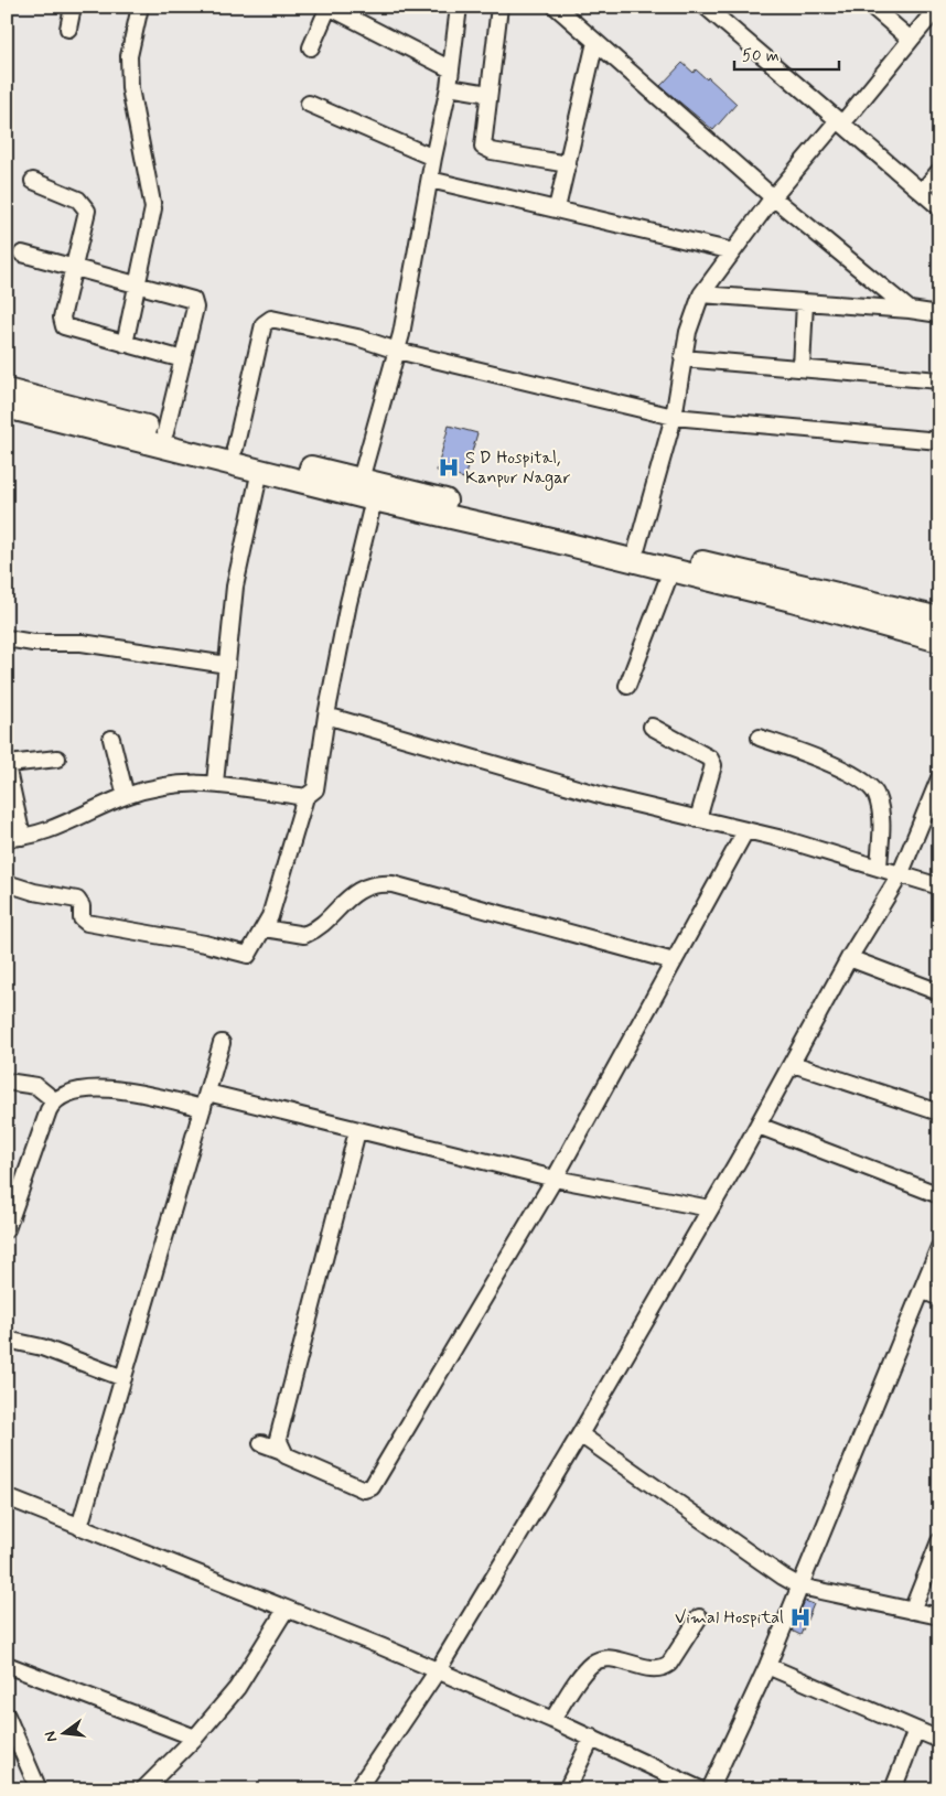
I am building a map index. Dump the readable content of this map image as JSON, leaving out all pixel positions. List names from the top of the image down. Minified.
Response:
{"places":{"hospital":["S D Hospital, Kanpur Nagar","Vimal Hospital"]},"scale_bar":"50 m","north":"left"}
